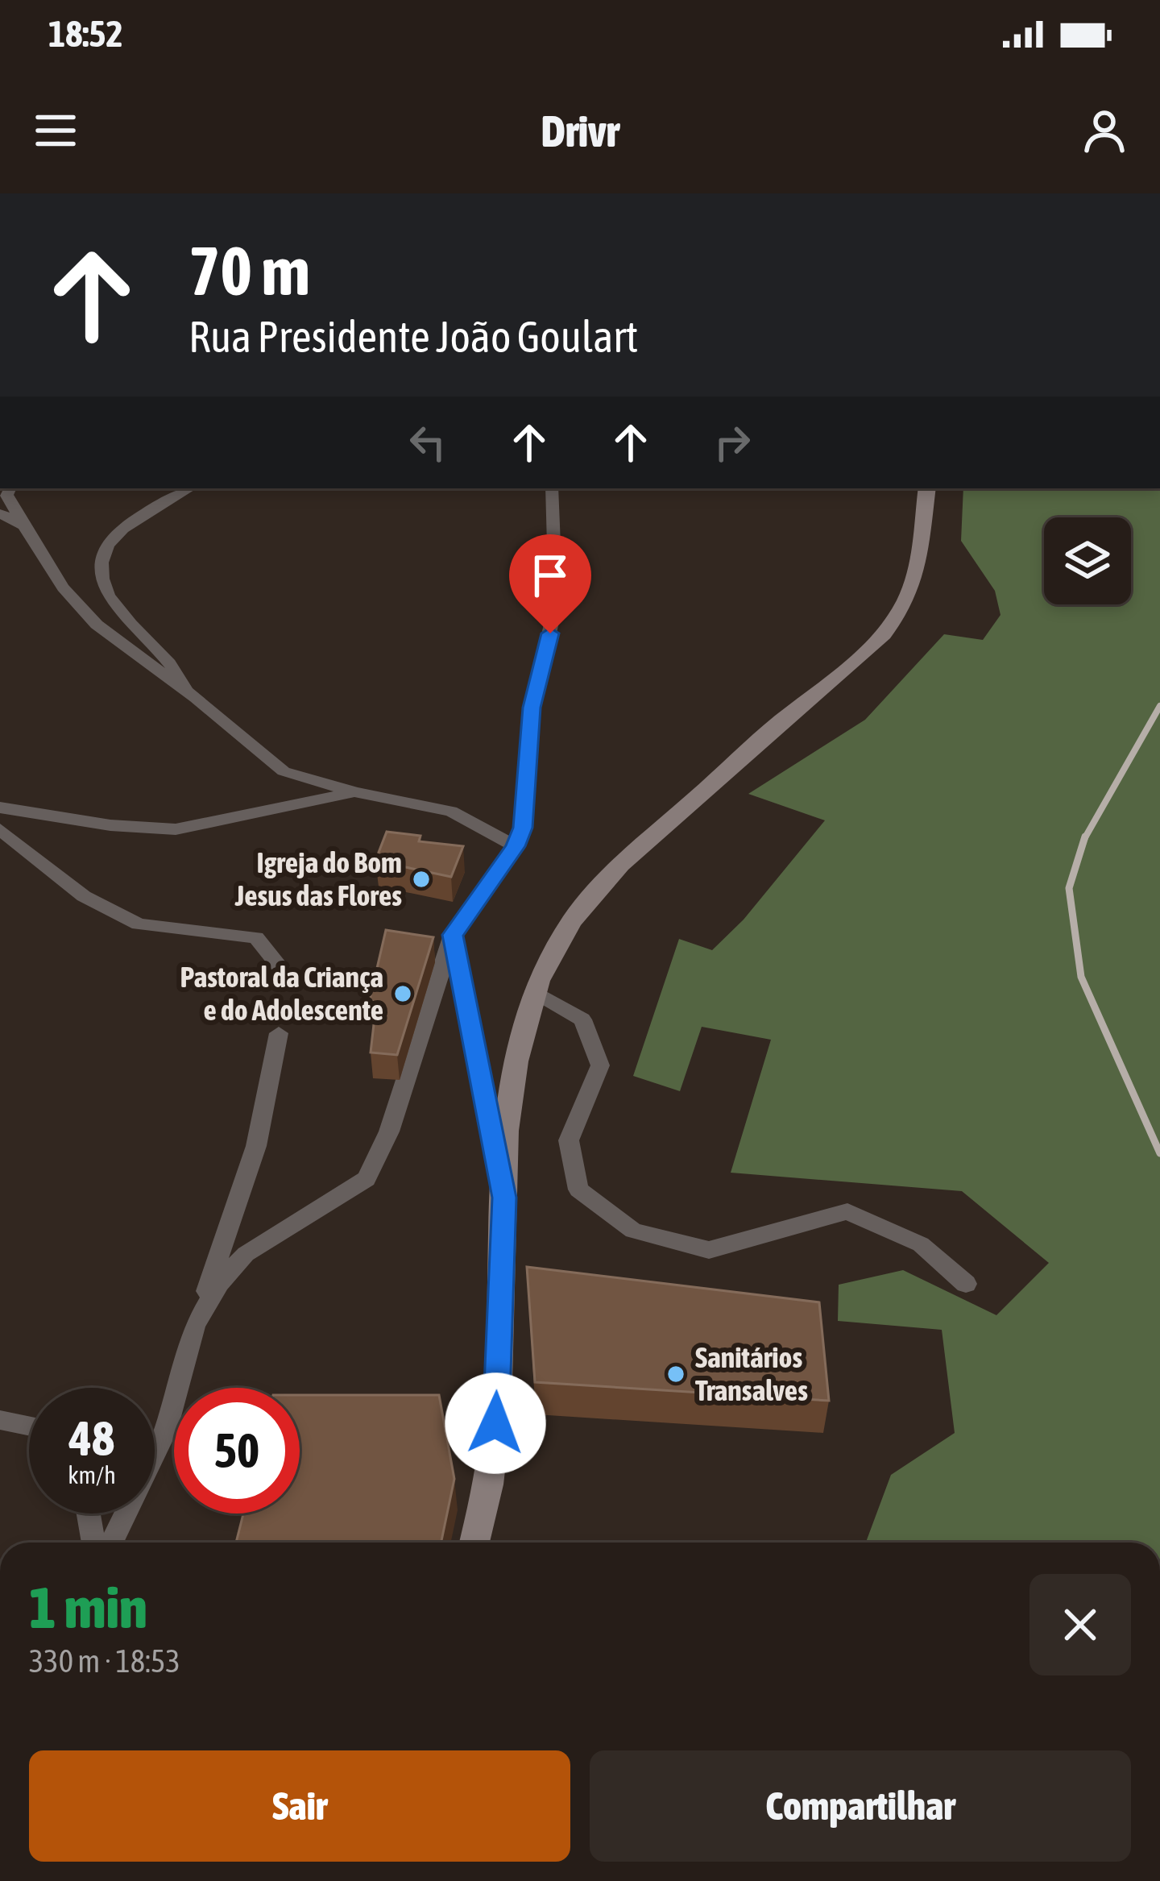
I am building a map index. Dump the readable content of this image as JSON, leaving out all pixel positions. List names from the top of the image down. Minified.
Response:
{"places":["Igreja do Bom Jesus das Flores","Pastoral da Criança e do Adolescente","Sanitários Transalves"],"page":{"status":"18:52","header":"Drivr","turn":["70 m","Rua Presidente João Goulart"],"speed":"48 km/h","limit":"50","heading":["1 min","330 m · 18:53"],"buttons":["Sair","Compartilhar"]}}
